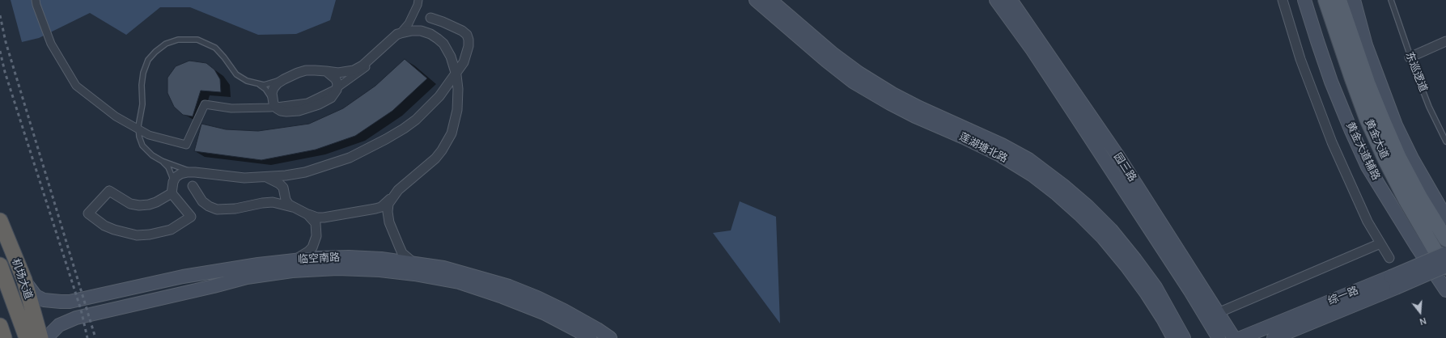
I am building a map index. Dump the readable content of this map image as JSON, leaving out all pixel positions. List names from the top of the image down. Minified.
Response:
{"streets":{"highway":["机场大道"],"main road":["黄金大道","莲湖塘北路","黄金大道辅路","园三路","临空南路","综一路"],"lane":["东巡逻道"]},"crossings":[["临空南路","机场大道"]],"north":"bottom"}
